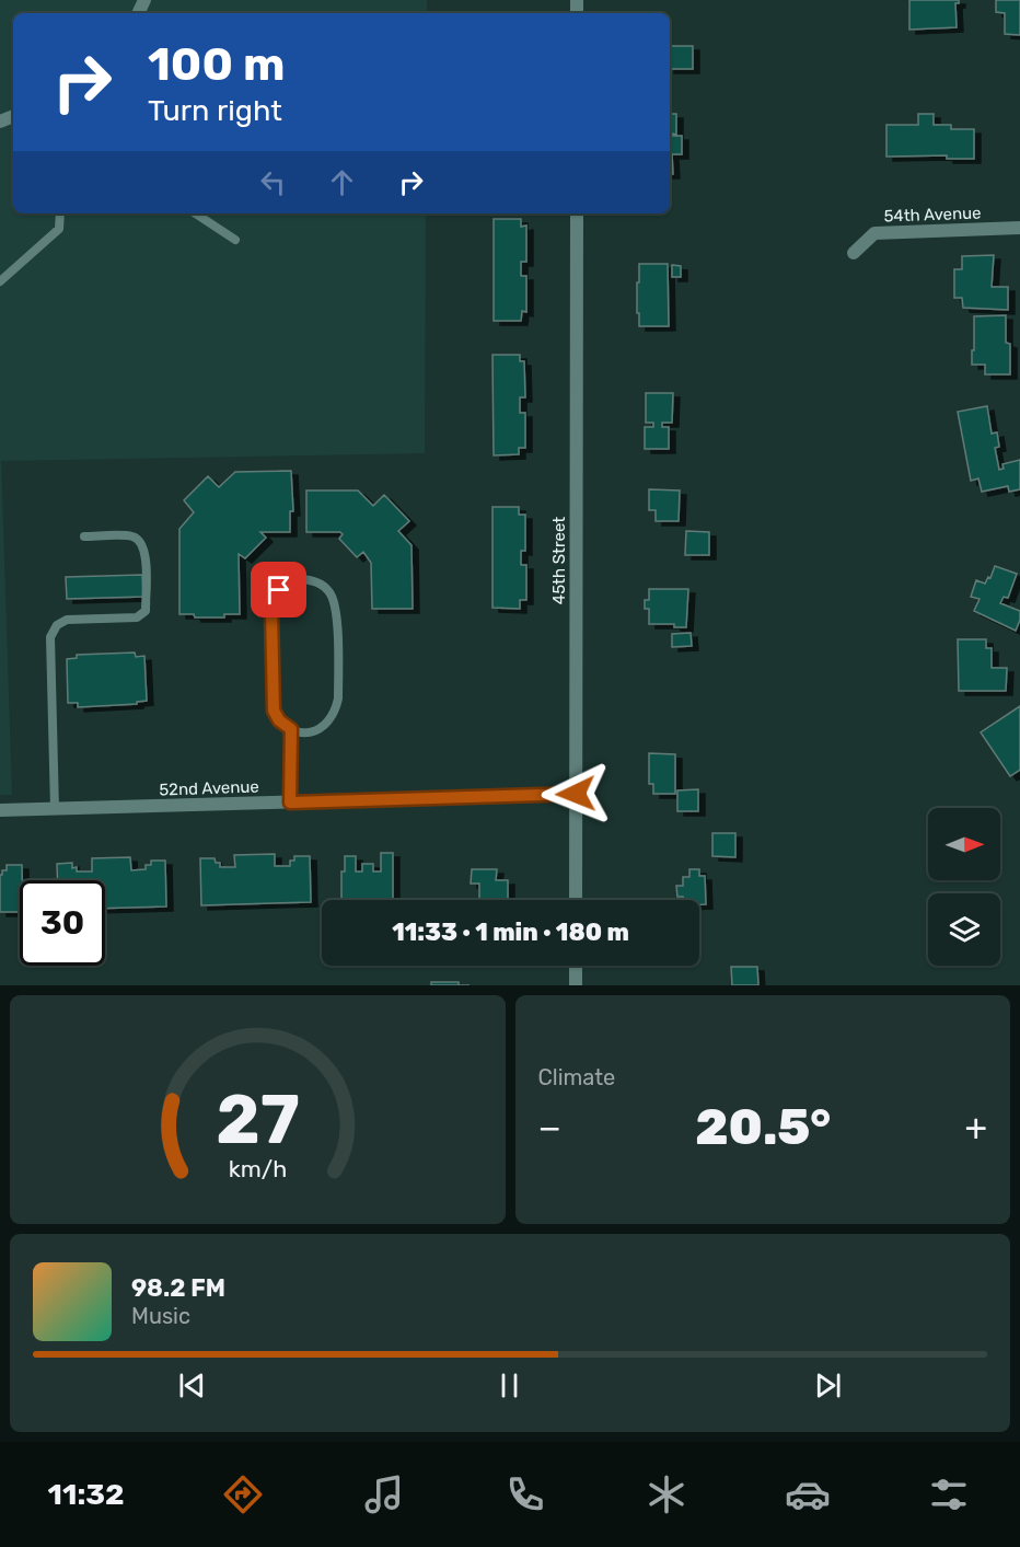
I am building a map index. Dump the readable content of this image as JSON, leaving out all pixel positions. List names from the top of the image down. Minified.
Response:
{"streets":{"street":["54th Avenue","45th Street","52nd Avenue"]},"crossings":[["45th Street","52nd Avenue"]],"north":"right","page":{"turn":["100 m","Turn right"],"limit":"30","trip":"11:33 · 1 min · 180 m","tile":"Climate","heat":["−","20.5°","+"],"song":["98.2 FM","Music"],"tabs":"11:32","gauge":["27","km/h"]}}
